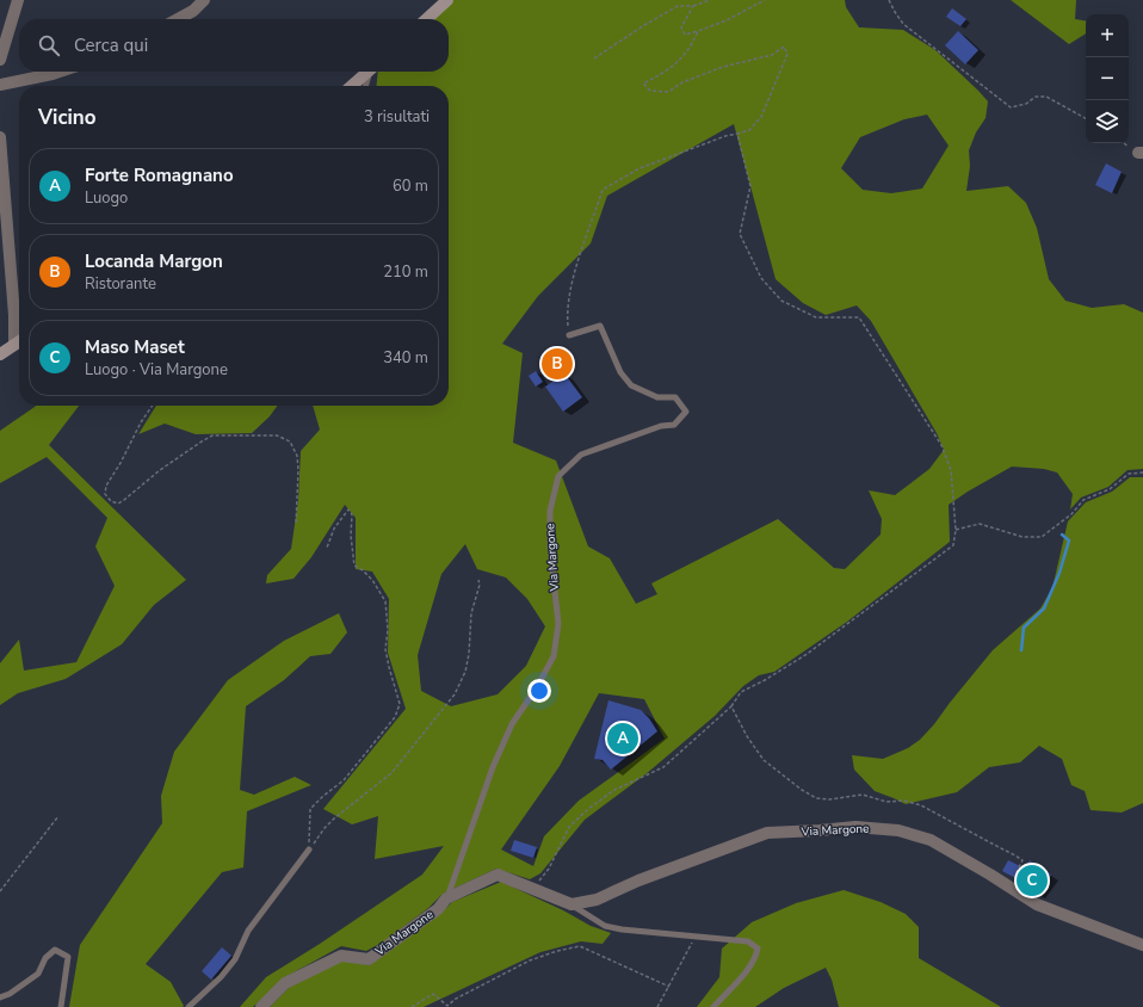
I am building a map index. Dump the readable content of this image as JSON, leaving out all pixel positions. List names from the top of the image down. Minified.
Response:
{"streets":{"street":["Via Margone"]},"page":{"map_buttons":["+","−"],"search":"Cerca qui","heading":["Vicino","3 risultati"],"list":[{"mark":"A","name":"Forte Romagnano","note":"Luogo","value":"60 m"},{"mark":"B","name":"Locanda Margon","note":"Ristorante","value":"210 m"},{"mark":"C","name":"Maso Maset","note":"Luogo · Via Margone","value":"340 m"}],"pins":["B","A","C"]}}
